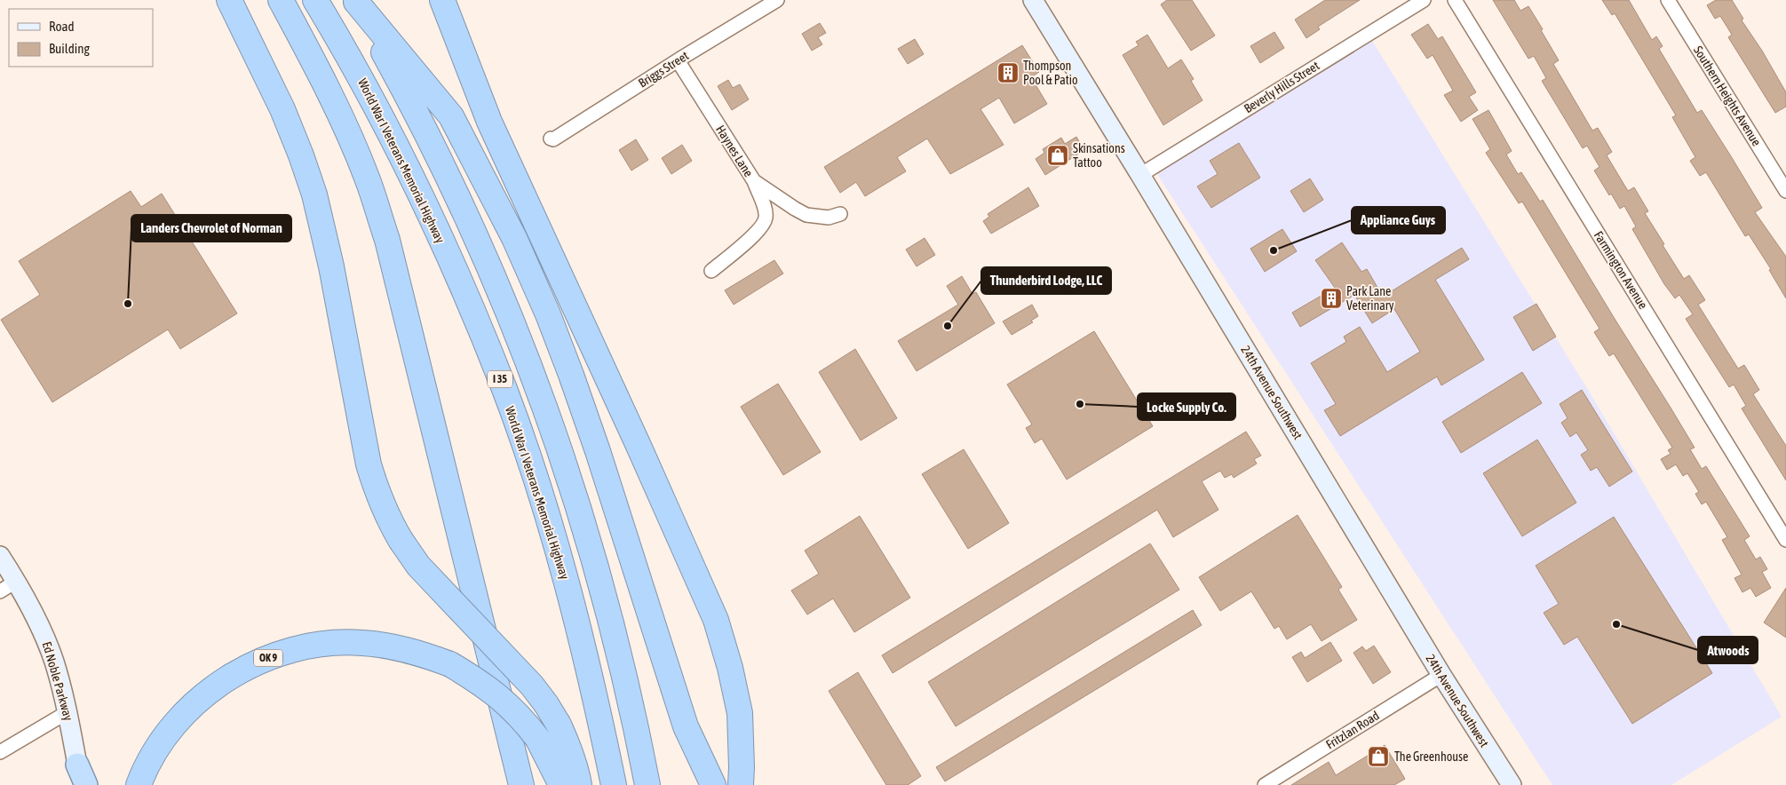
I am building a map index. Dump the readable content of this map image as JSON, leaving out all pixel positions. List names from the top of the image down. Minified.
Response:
{"streets":{"highway":["World War I Veterans Memorial Highway","I 35","OK 9"],"main road":["24th Avenue Southwest","Ed Noble Parkway"],"street":["Briggs Street","Beverly Hills Street","Southern Heights Avenue","Haynes Lane","Farmington Avenue","Fritzlan Road"]},"crossings":[["Briggs Street","Haynes Lane"],["Beverly Hills Street","24th Avenue Southwest"],["24th Avenue Southwest","Fritzlan Road"]],"places":{"building":["Thompson Pool & Patio","Park Lane Veterinary"],"shop":["Skinsations Tattoo","The Greenhouse"],"other":["Appliance Guys","Landers Chevrolet of Norman","Thunderbird Lodge, LLC","Locke Supply Co.","Atwoods"]},"legend":["Road","Building"]}
